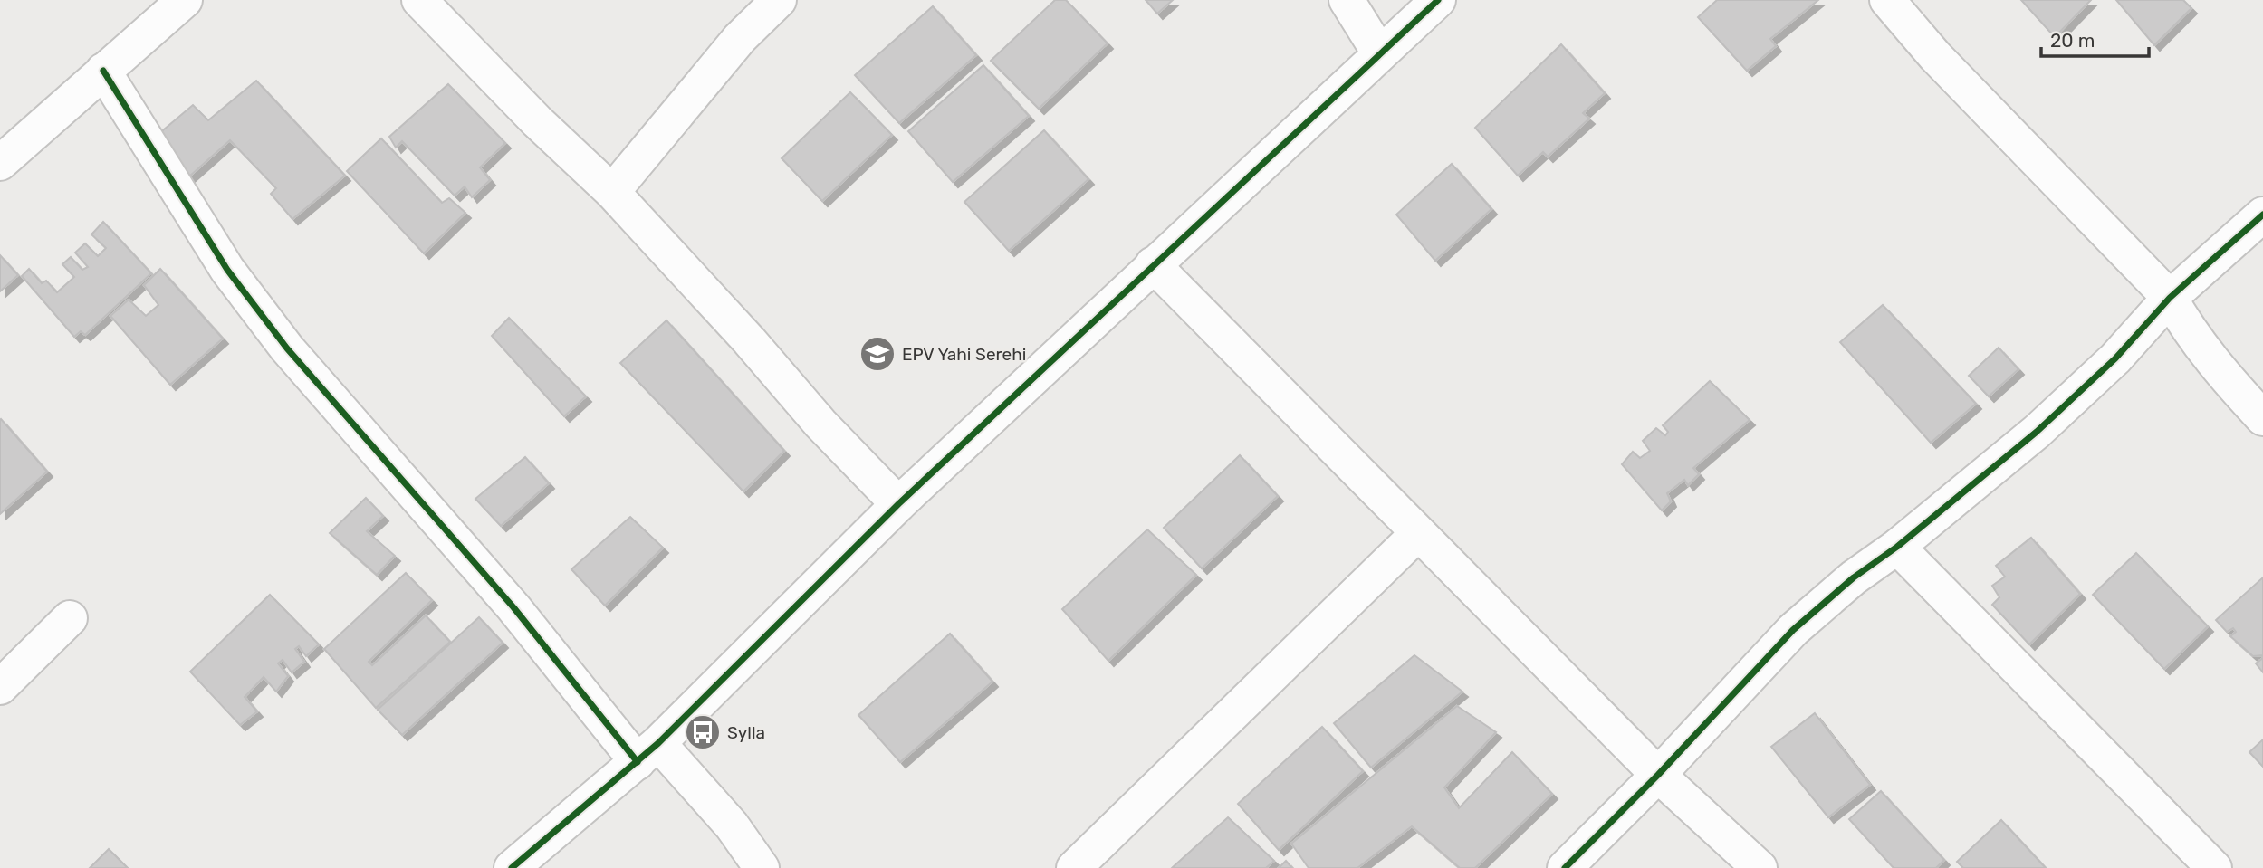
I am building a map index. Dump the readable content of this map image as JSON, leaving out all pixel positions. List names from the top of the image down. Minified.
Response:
{"places":{"school or university":["EPV Yahi Serehi"],"bus stop":["Sylla"]},"scale_bar":"20 m"}
